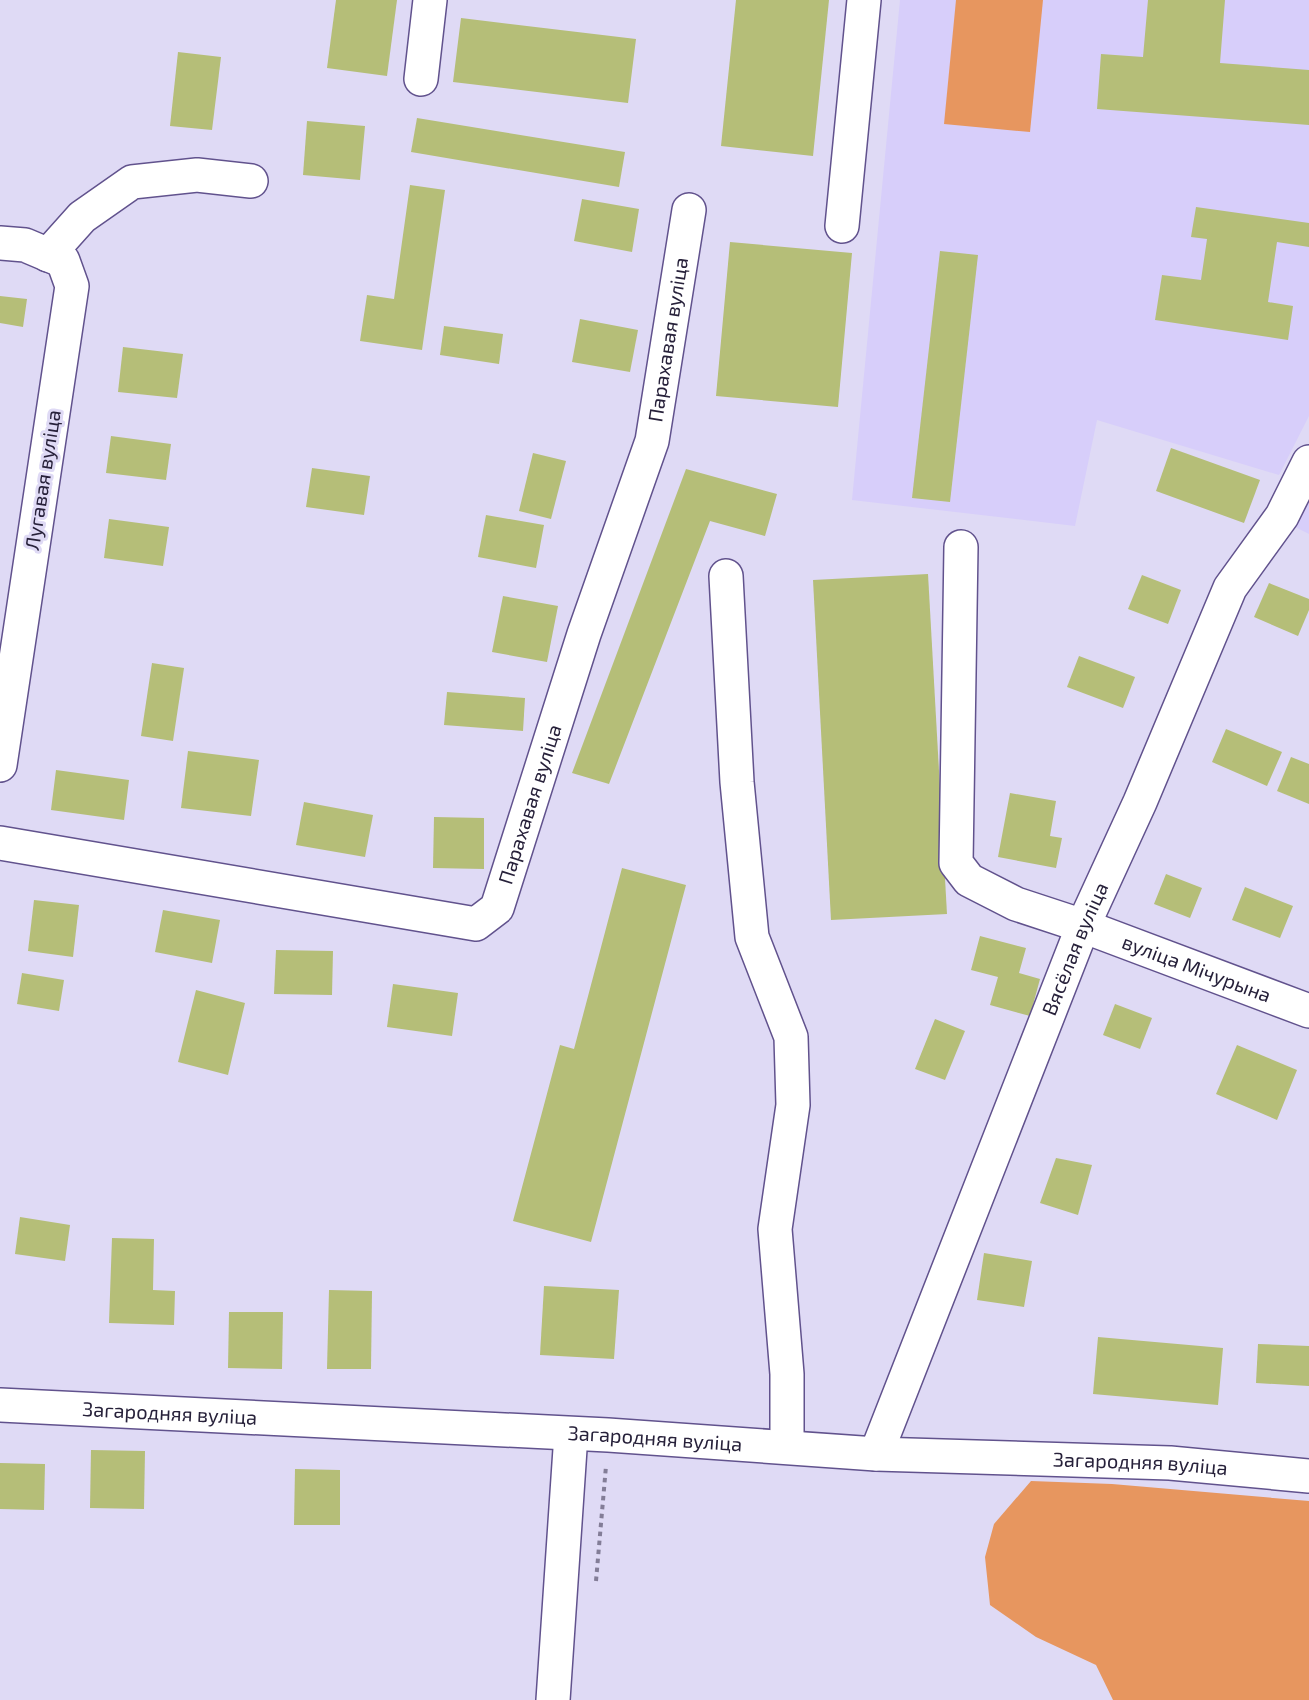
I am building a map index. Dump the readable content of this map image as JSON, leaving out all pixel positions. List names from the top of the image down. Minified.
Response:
{"streets":{"street":["Парахавая вуліца","Лугавая вуліца","Вясёлая вуліца","вуліца Мічурына","Загародняя вуліца"]},"crossings":[["Вясёлая вуліца","вуліца Мічурына"],["Вясёлая вуліца","Загародняя вуліца"]]}
